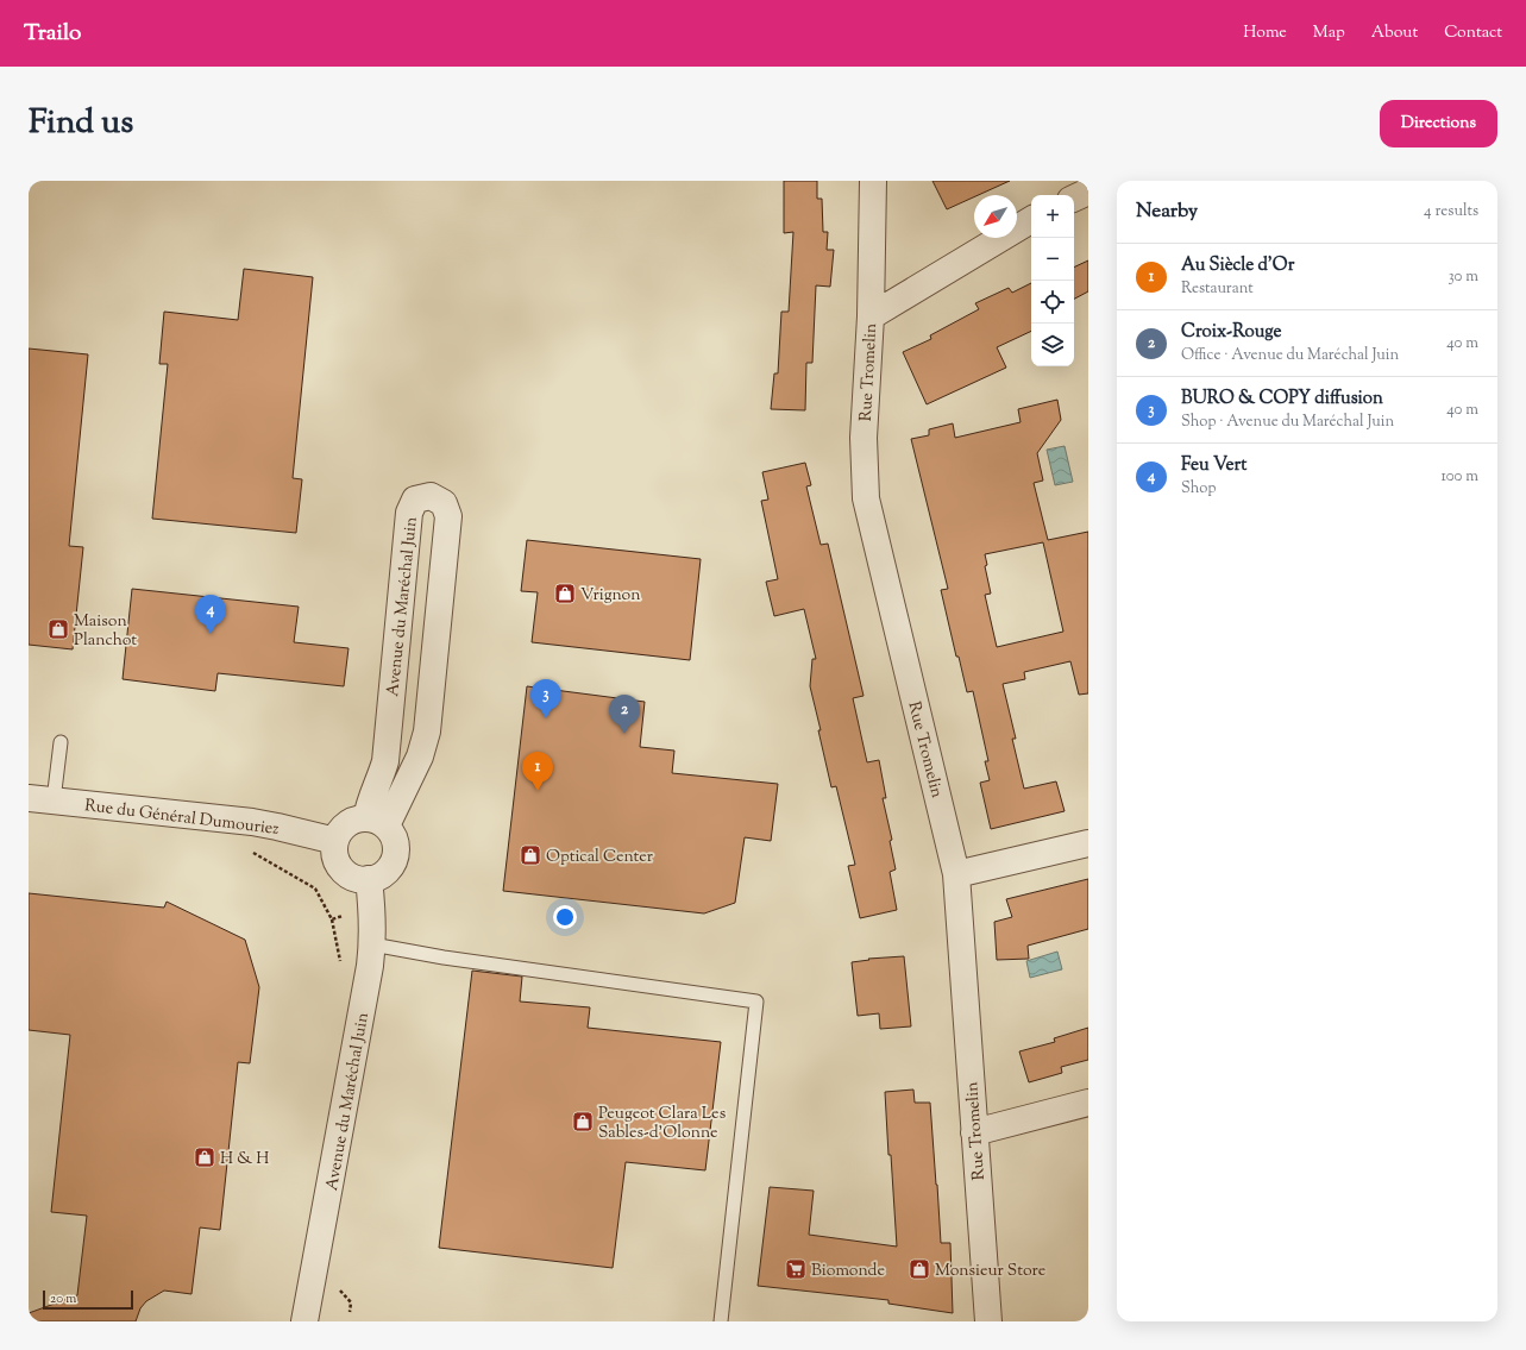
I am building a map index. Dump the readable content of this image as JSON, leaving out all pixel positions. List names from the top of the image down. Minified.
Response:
{"streets":{"street":["Rue Tromelin","Avenue du Maréchal Juin","Rue du Général Dumouriez"]},"crossings":[["Avenue du Maréchal Juin","Rue du Général Dumouriez"]],"places":{"shop":["Vrignon","Maison Planchot","Optical Center","Peugeot Clara Les Sables-d'Olonne","H & H","Monsieur Store"],"supermarket":["Biomonde"]},"scale_bar":"20 m","north":"bottom left","page":{"header":"Trailo","nav":["Home","Map","About","Contact"],"title":"Find us","buttons":"Directions","heading":["Nearby","4 results"],"map_buttons":["+","−"],"list":[{"mark":"1","name":"Au Siècle d'Or","note":"Restaurant","value":"30 m"},{"mark":"2","name":"Croix-Rouge","note":"Office · Avenue du Maréchal Juin","value":"40 m"},{"mark":"3","name":"BURO & COPY diffusion","note":"Shop · Avenue du Maréchal Juin","value":"40 m"},{"mark":"4","name":"Feu Vert","note":"Shop","value":"100 m"}],"pins":["4","3","2","1"],"scale":"20 m"}}
